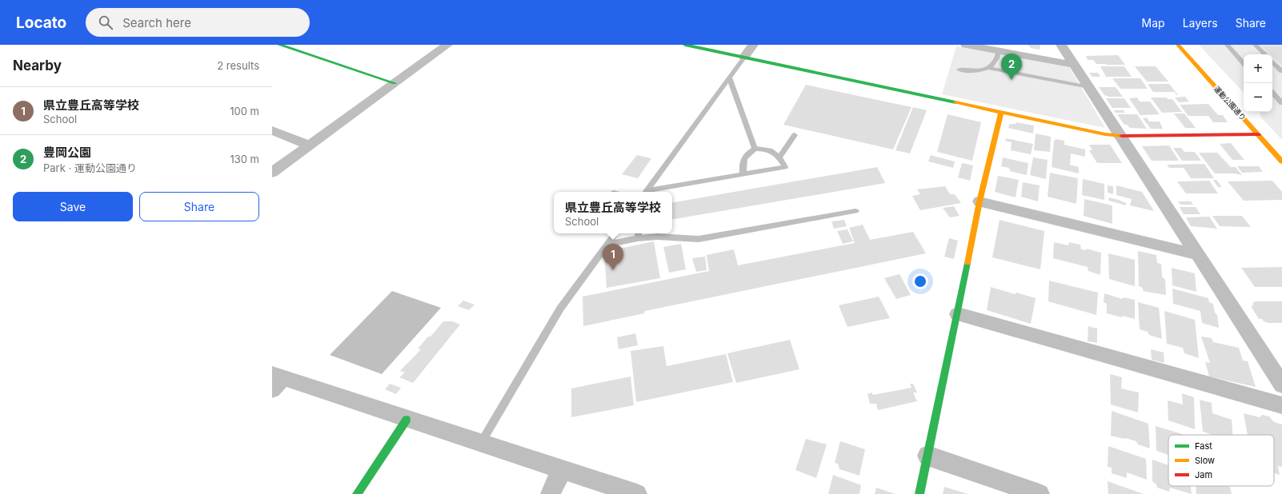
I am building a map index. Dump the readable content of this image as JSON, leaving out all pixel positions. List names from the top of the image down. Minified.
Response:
{"streets":{"street":["運動公園通り"]},"legend":["Fast","Slow","Jam"],"page":{"header":"Locato","search":"Search here","nav":["Map","Layers","Share"],"heading":["Nearby","2 results"],"pins":["2","1"],"map_buttons":["+","−"],"list":[{"mark":"1","name":"県立豊丘高等学校","note":"School","value":"100 m"},{"mark":"2","name":"豊岡公園","note":"Park · 運動公園通り","value":"130 m"}],"buttons":["Save","Share"],"popup":["県立豊丘高等学校","School"]}}
